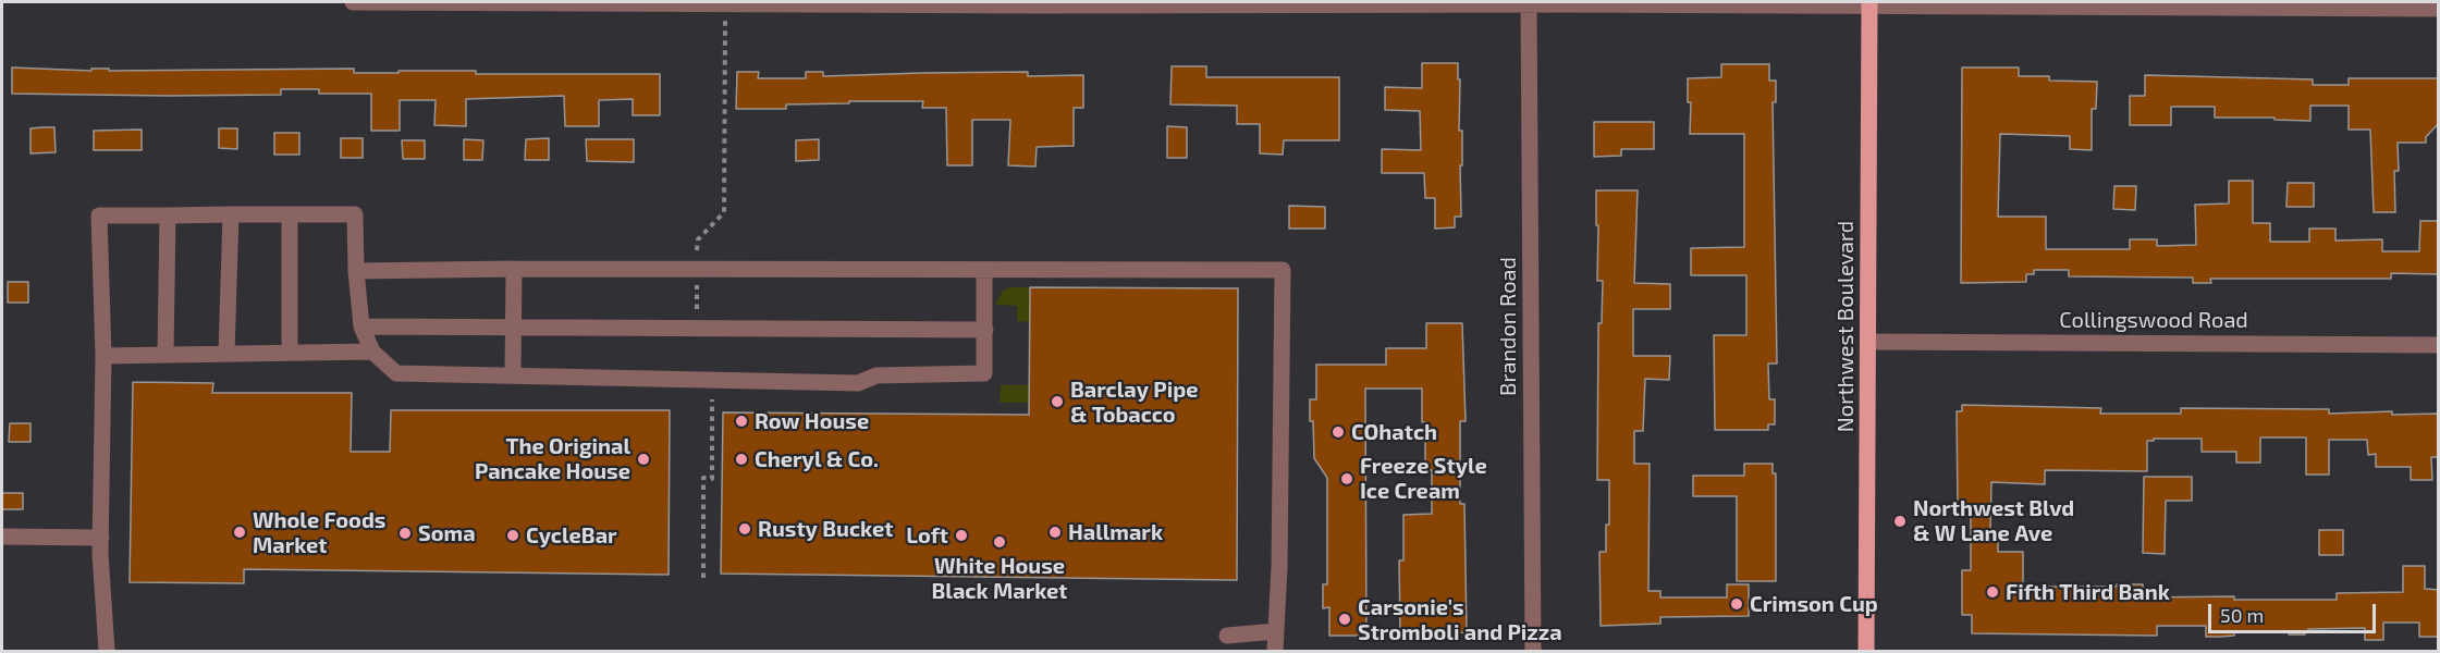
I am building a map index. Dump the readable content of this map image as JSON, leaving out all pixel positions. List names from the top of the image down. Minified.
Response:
{"streets":{"main road":["Northwest Boulevard"],"street":["Collingswood Road","Brandon Road"]},"crossings":[["Collingswood Road","Northwest Boulevard"]],"places":["Barclay Pipe & Tobacco","Row House","COhatch","The Original Pancake House","Cheryl & Co.","Freeze Style Ice Cream","Northwest Blvd & W Lane Ave","Rusty Bucket","Whole Foods Market","Hallmark","Soma","CycleBar","Loft","White House Black Market","Fifth Third Bank","Crimson Cup","Carsonie's Stromboli and Pizza"],"scale_bar":"50 m"}
